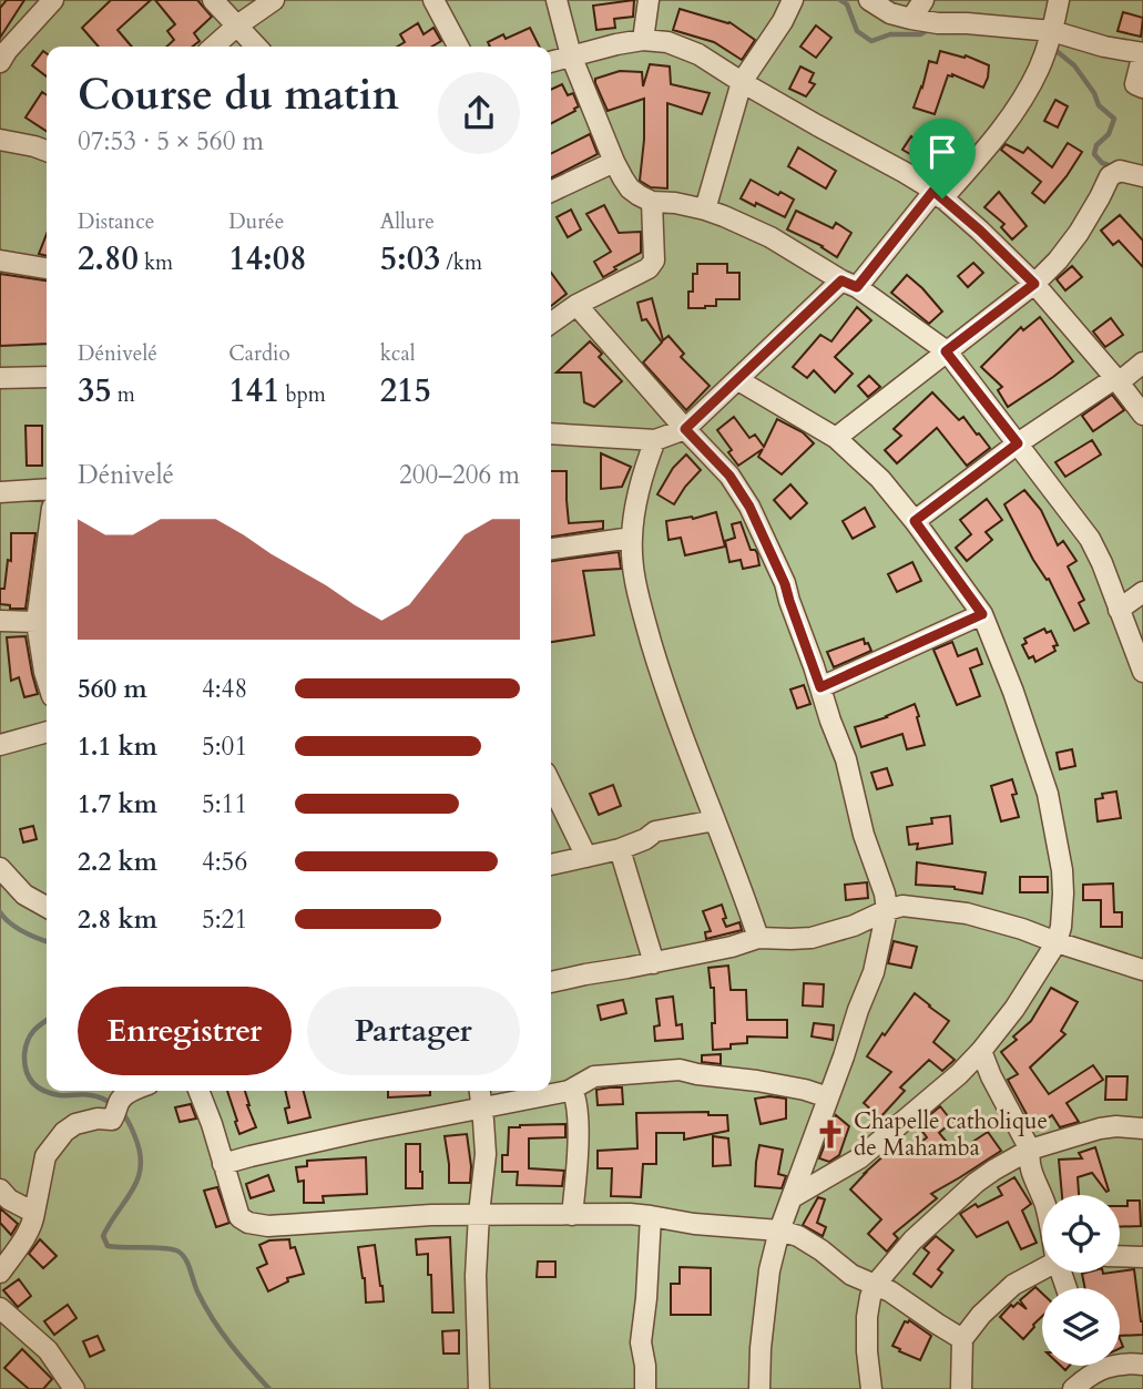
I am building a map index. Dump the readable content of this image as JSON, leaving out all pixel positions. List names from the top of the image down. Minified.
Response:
{"places":{"church":["Chapelle catholique de Mahamba"]},"page":{"heading":["Course du matin","07:53 · 5 × 560 m"],"stats":[["Distance","2.80 km"],["Durée","14:08"],["Allure","5:03 /km"],["Dénivelé","35 m"],["Cardio","141 bpm"],["kcal","215"]],"chart":["Dénivelé","200–206 m"],"list":[{"name":"560 m","note":"4:48"},{"name":"1.1 km","note":"5:01"},{"name":"1.7 km","note":"5:11"},{"name":"2.2 km","note":"4:56"},{"name":"2.8 km","note":"5:21"}],"buttons":["Enregistrer","Partager"]}}
